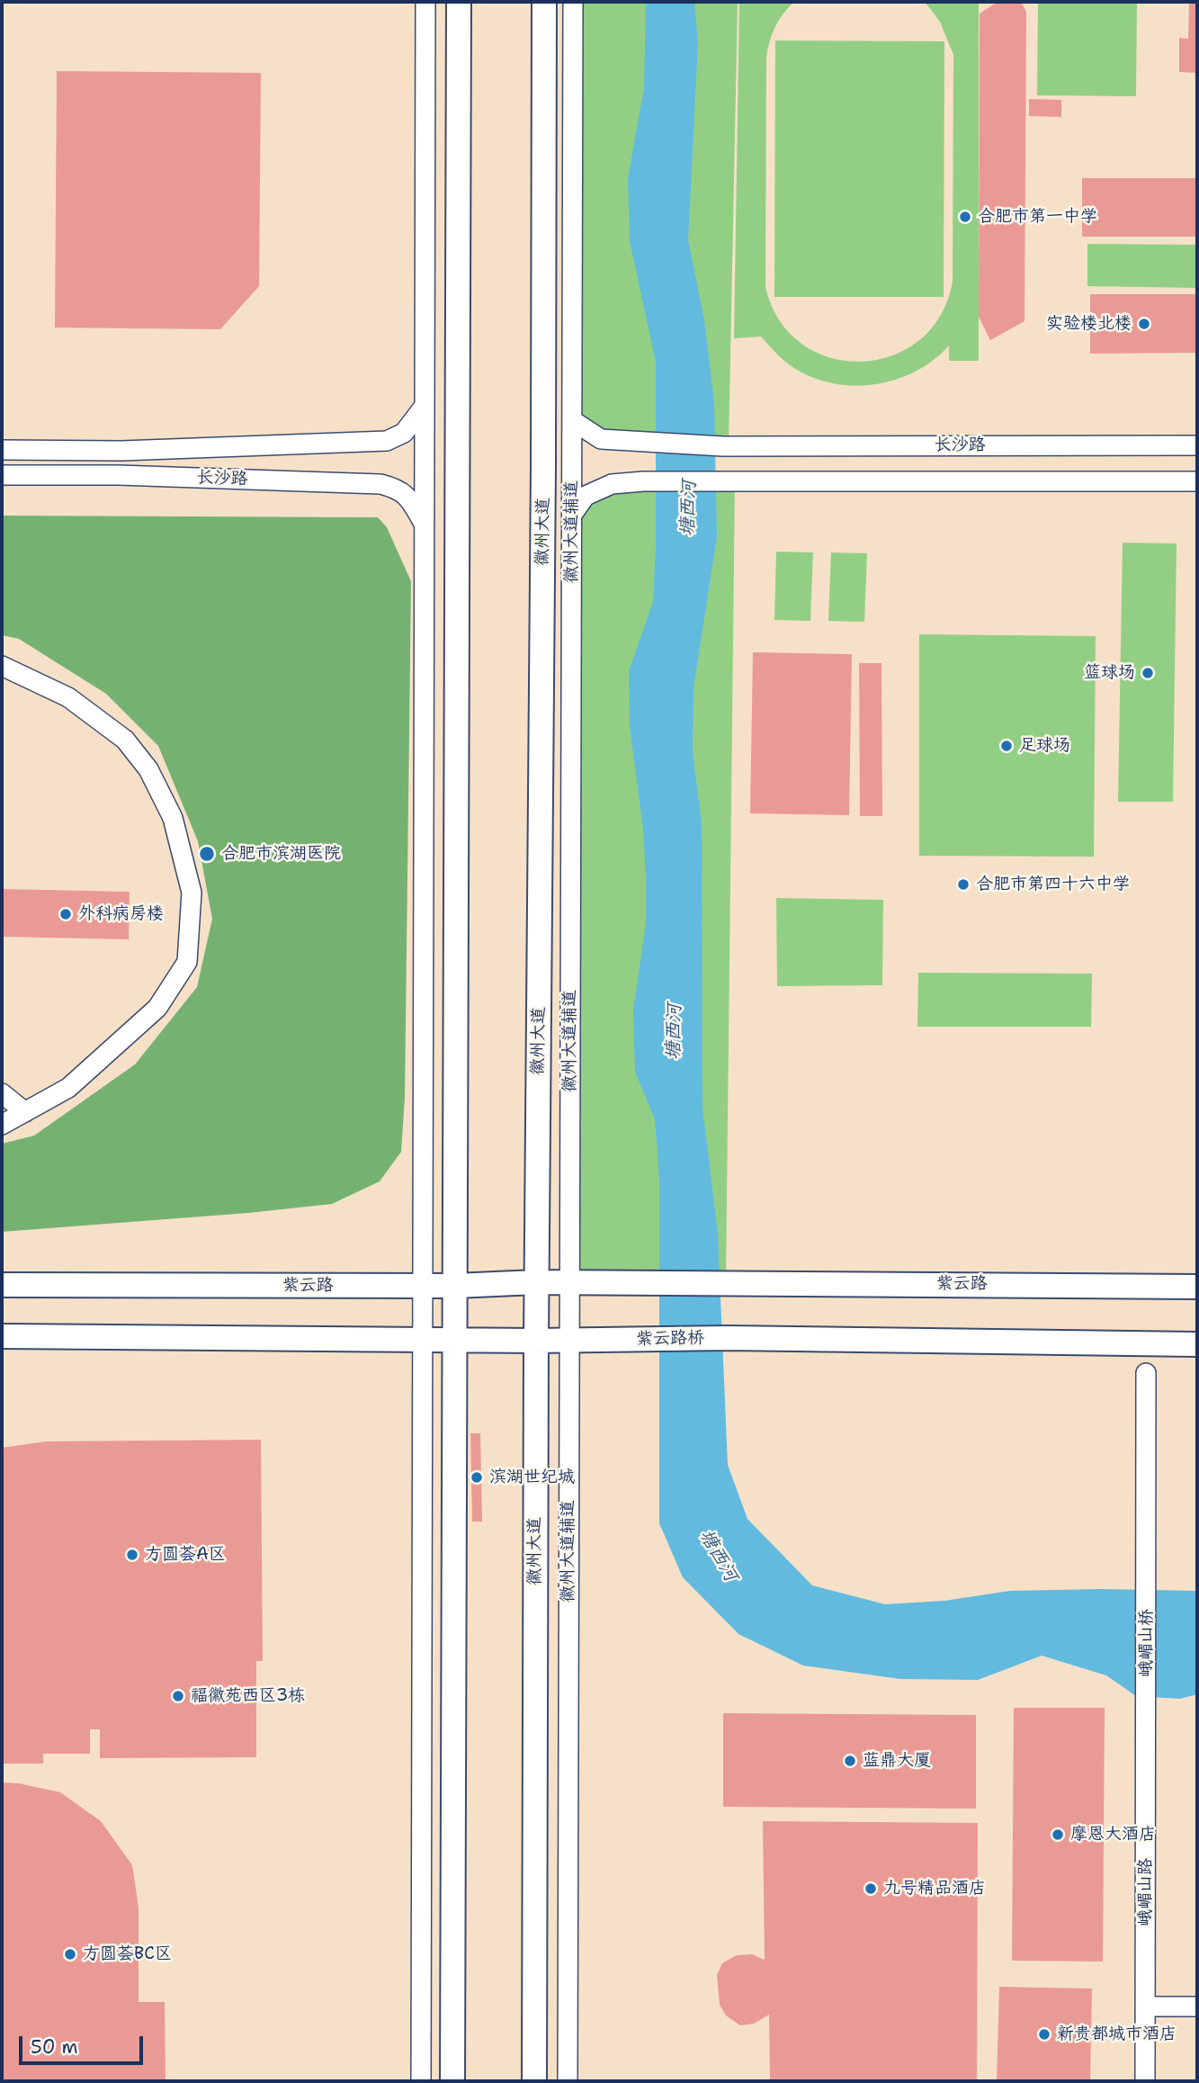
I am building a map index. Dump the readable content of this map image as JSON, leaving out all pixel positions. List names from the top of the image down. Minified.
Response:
{"streets":{"main road":["徽州大道","紫云路","紫云路桥"],"street":["长沙路","徽州大道辅道","峨嵋山桥","峨嵋山路"]},"crossings":[["长沙路","徽州大道辅道"],["徽州大道","紫云路"],["徽州大道辅道","紫云路"],["徽州大道辅道","紫云路桥"],["峨嵋山桥","峨嵋山路"]],"water":["塘西河"],"places":["合肥市第一中学","实验楼北楼","篮球场","足球场","合肥市滨湖医院","合肥市第四十六中学","外科病房楼","滨湖世纪城","方圆荟A区","福徽苑西区3栋","蓝鼎大厦","摩恩大酒店","九号精品酒店","方圆荟BC区","新贵都城市酒店"],"scale_bar":"50 m"}
